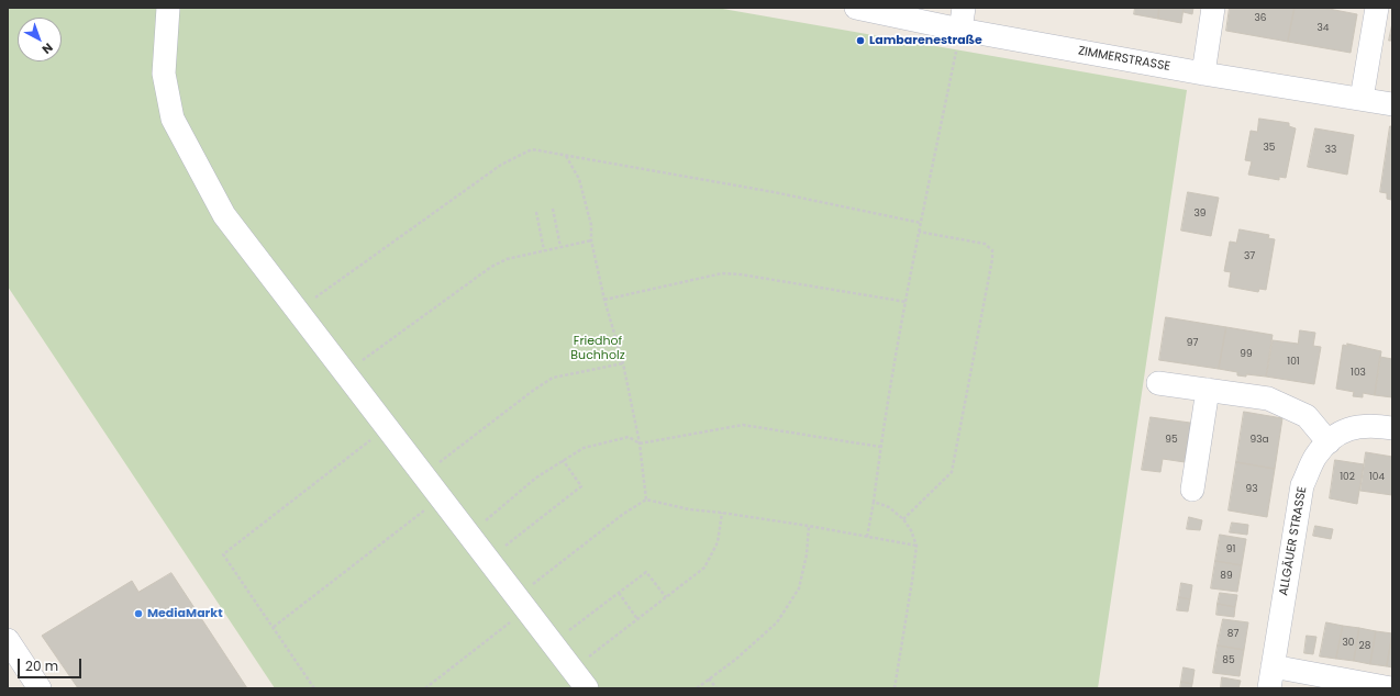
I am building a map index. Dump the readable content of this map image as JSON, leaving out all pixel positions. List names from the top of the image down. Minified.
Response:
{"streets":{"street":["ZIMMERSTRASSE","ALLGÄUER STRASSE"]},"parks":["Friedhof Buchholz"],"places":["Lambarenestraße","MediaMarkt"],"house_numbers":["36","34","35","33","39","37","97","99","101","103","95","93a","102","104","93","91","89","87","30","28","85"],"scale_bar":"20 m","north":"bottom right"}
